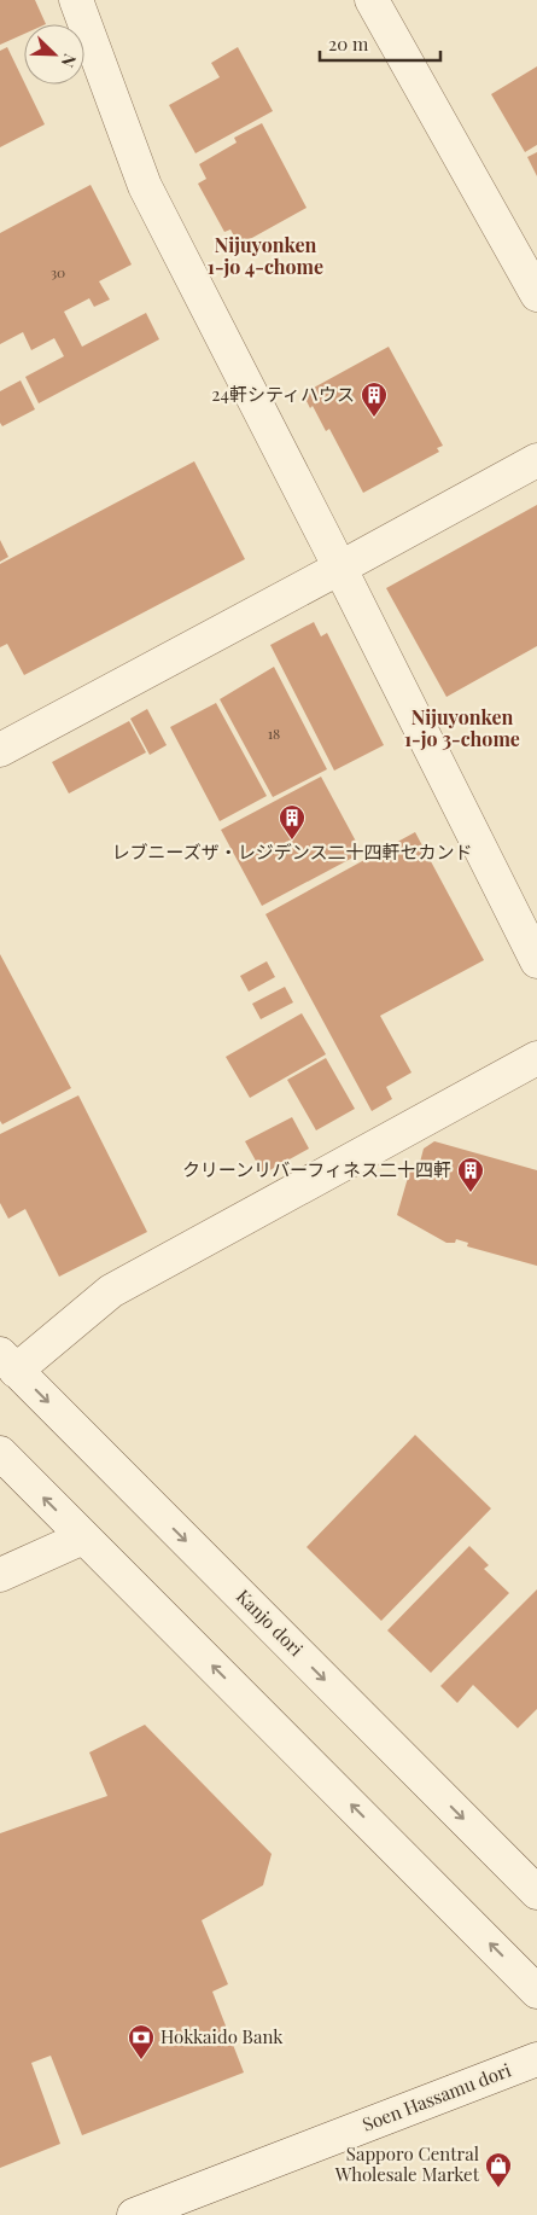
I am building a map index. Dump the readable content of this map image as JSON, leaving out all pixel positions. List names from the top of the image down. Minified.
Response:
{"streets":{"street":["Kanjo dori","Soen Hassamu dori"]},"districts":["Nijuyonken 1-jo 4-chome","Nijuyonken 1-jo 3-chome"],"places":{"building":["24軒シティハウス","レブニーズザ・レジデンス二十四軒セカンド","クリーンリバーフィネス二十四軒"],"bank":["Hokkaido Bank"],"shop":["Sapporo Central Wholesale Market"]},"house_numbers":["30","18"],"scale_bar":"20 m","north":"bottom right"}
